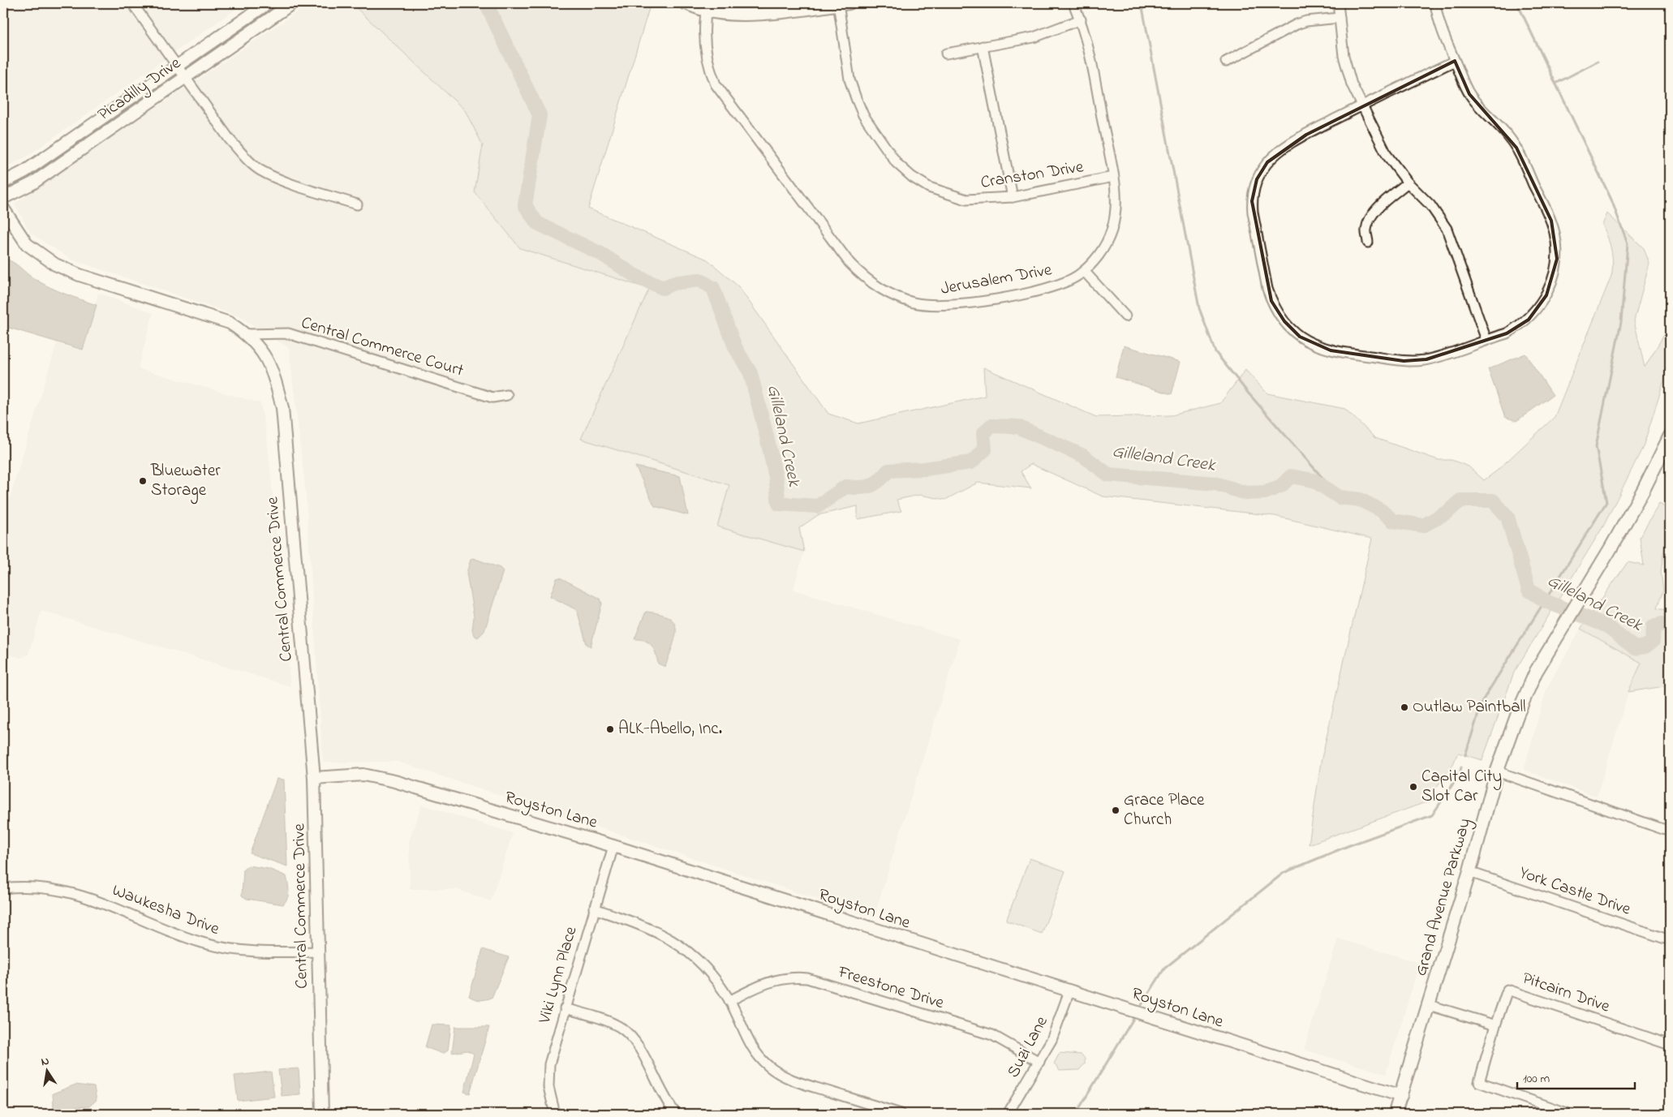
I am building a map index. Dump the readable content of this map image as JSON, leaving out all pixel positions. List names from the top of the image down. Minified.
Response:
{"streets":{"main road":["Grand Avenue Parkway"],"street":["Picadilly Drive","Cranston Drive","Jerusalem Drive","Central Commerce Court","Central Commerce Drive","Royston Lane","York Castle Drive","Waukesha Drive","Viki Lynn Place","Freestone Drive","Pitcairn Drive","Suzi Lane"]},"crossings":[["Cranston Drive","Jerusalem Drive"],["Central Commerce Court","Central Commerce Drive"],["Central Commerce Drive","Royston Lane"],["Central Commerce Drive","Waukesha Drive"],["Royston Lane","Grand Avenue Parkway"],["Royston Lane","Viki Lynn Place"],["Royston Lane","Suzi Lane"],["York Castle Drive","Grand Avenue Parkway"],["Freestone Drive","Suzi Lane"]],"water":["Gilleland Creek"],"places":["Bluewater Storage","Outlaw Paintball","ALK-Abello, Inc.","Capital City Slot Car","Grace Place Church"],"scale_bar":"100 m","north":"top"}
